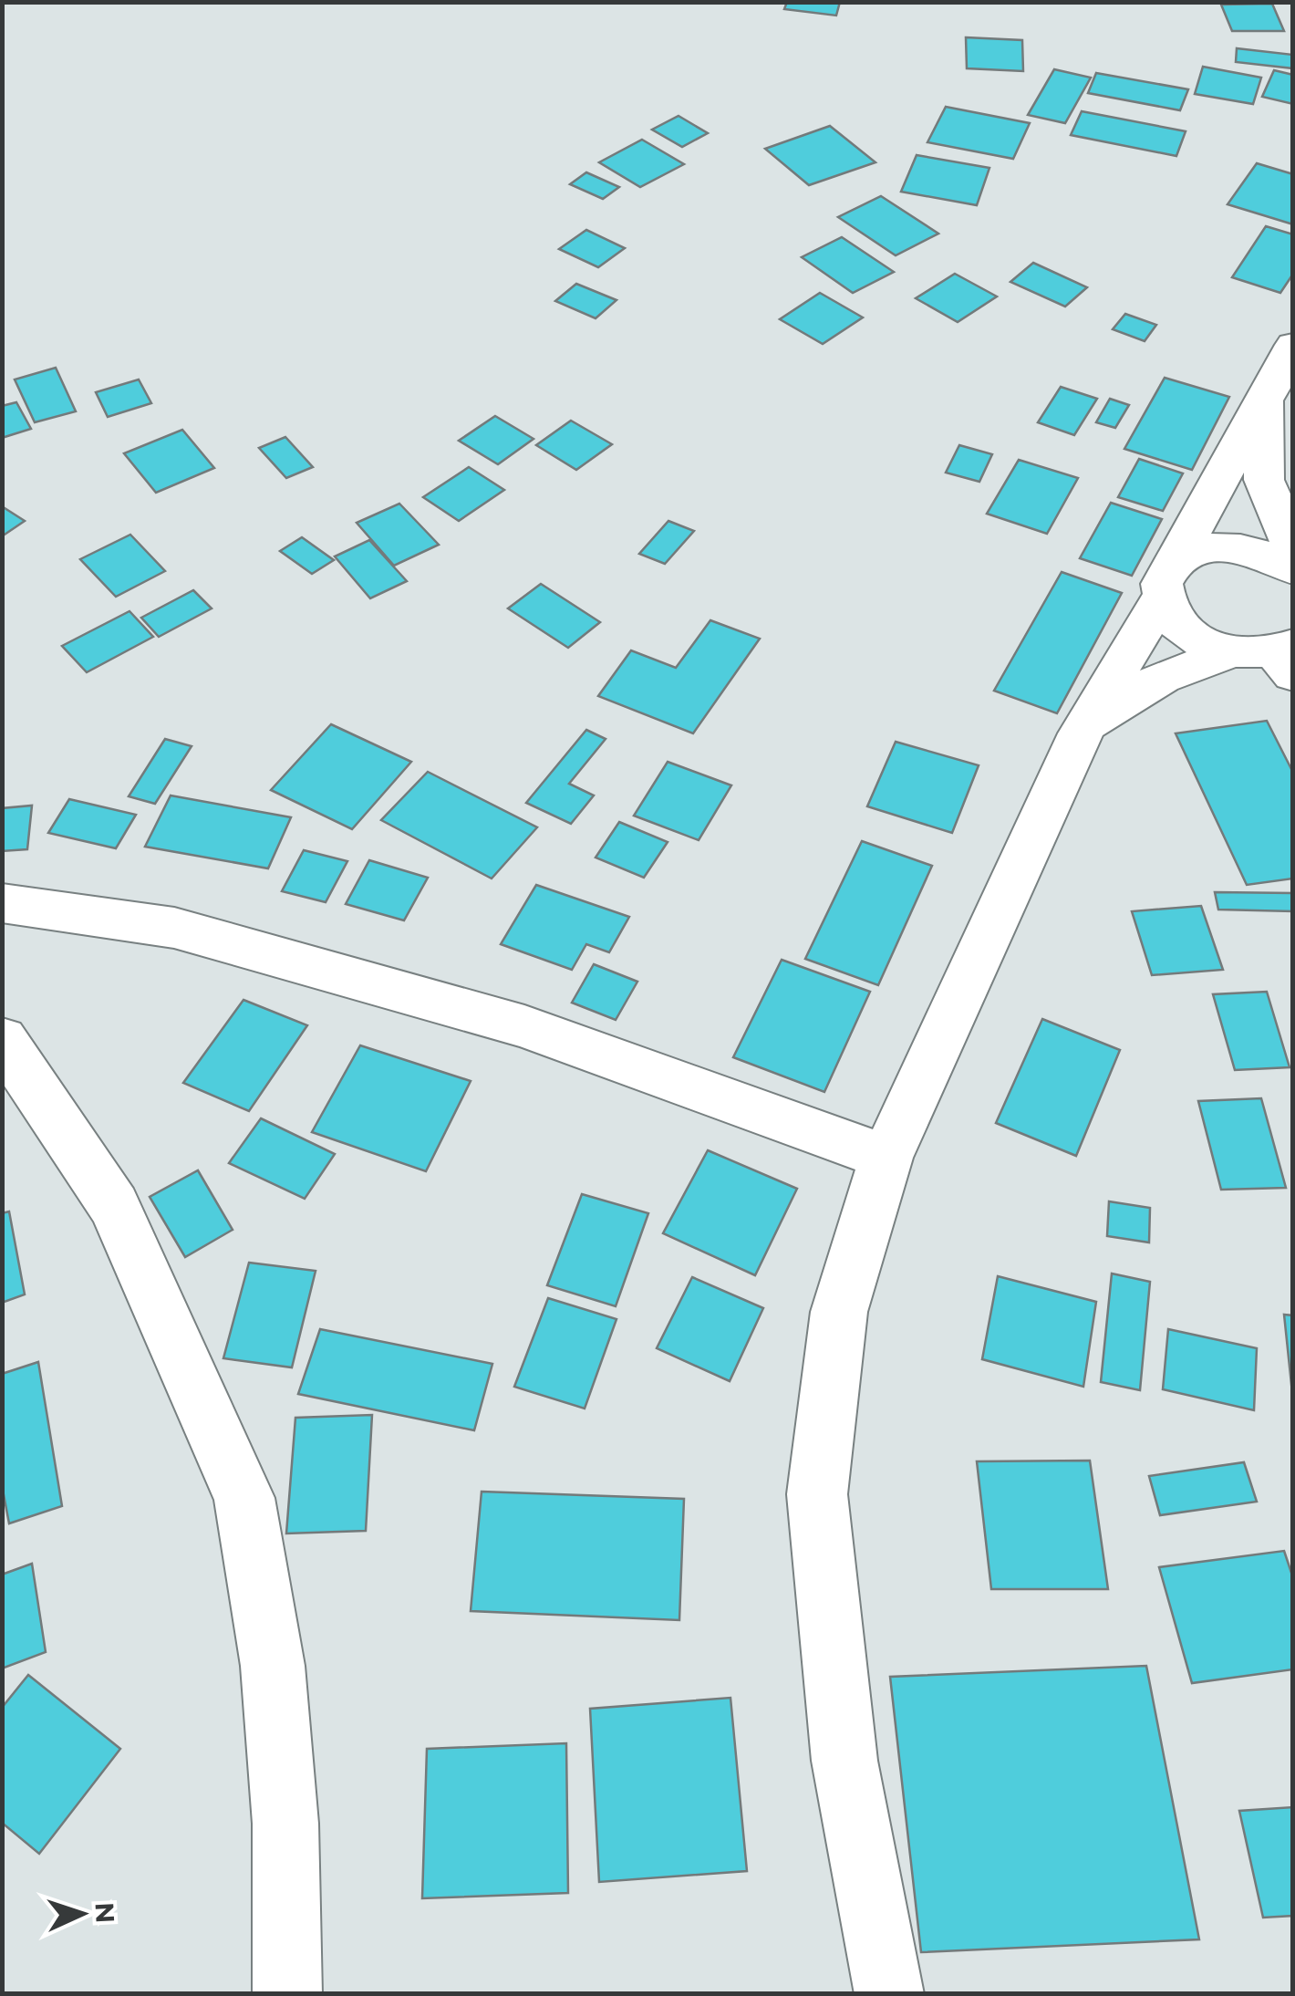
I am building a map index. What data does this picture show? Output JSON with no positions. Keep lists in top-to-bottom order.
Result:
{
  "north": "right"
}
